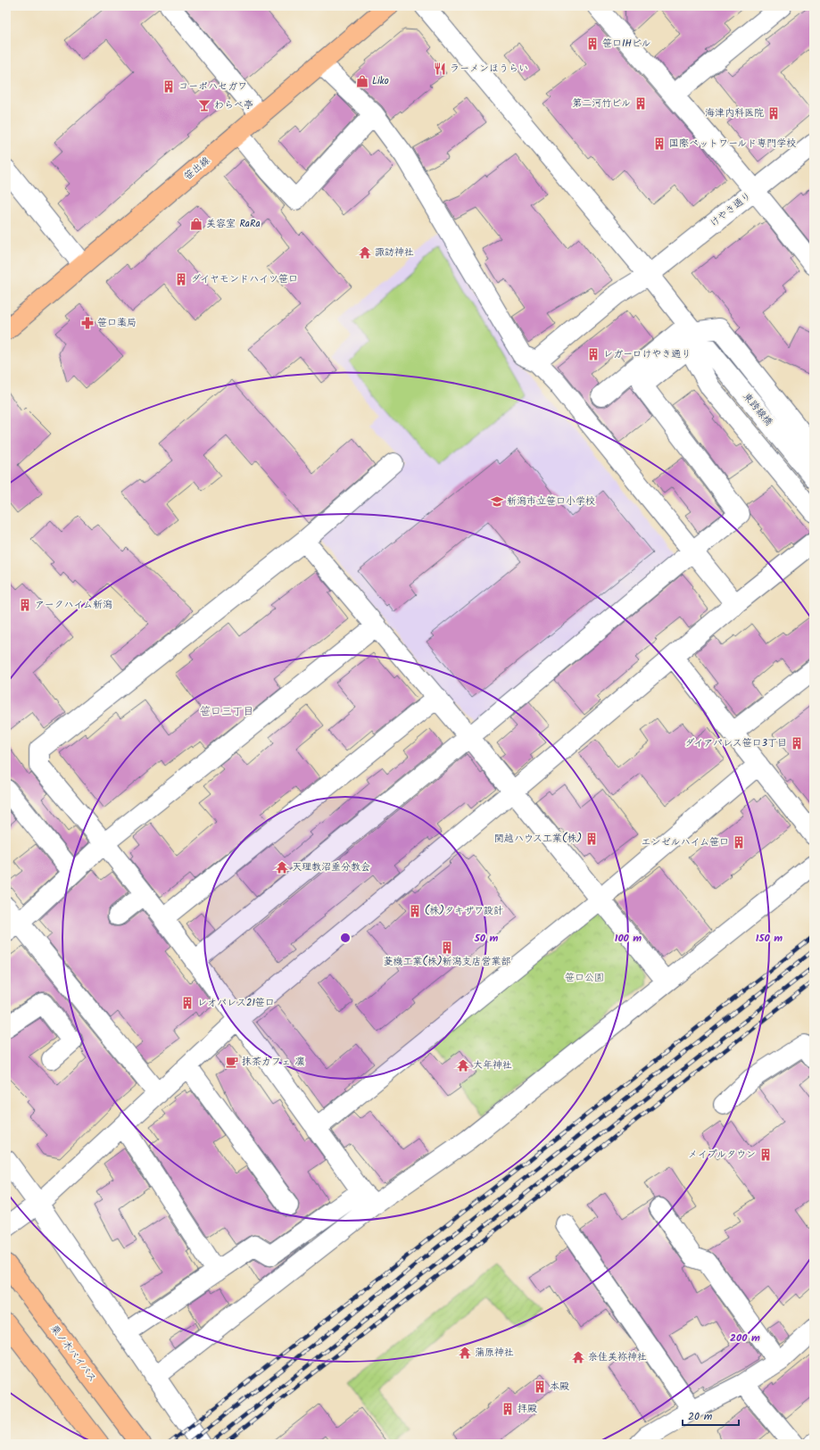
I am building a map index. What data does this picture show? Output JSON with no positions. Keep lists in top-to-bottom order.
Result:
{
  "streets": {
    "main road": ["笹出線", "栗ノ木バイパス"],
    "street": ["けやき通り", "東跨線橋"]
  },
  "crossings": [
    ["けやき通り", "東跨線橋"]
  ],
  "districts": ["笹口三丁目"],
  "parks": ["笹口公園"],
  "places": {
    "building": [
      "笹口IHビル",
      "コーポハセガワ",
      "第二河竹ビル",
      "海津内科医院",
      "国際ペットワールド専門学校",
      "ダイヤモンドハイツ笹口",
      "レガーロけやき通り",
      "アークハイム新潟",
      "ダイアパレス笹口3丁目",
      "関越ハウス工業(株)",
      "エンゼルハイム笹口",
      "(株)タキザワ設計",
      "菱機工業(株)新潟支店営業部",
      "レオパレス21笹口",
      "メイプルタウン",
      "本殿",
      "拝殿"
    ],
    "restaurant": ["ラーメンほうらい"],
    "shop": ["Liko", "美容室 RaRa"],
    "bar": ["わらべ亭"],
    "temple": [
      "諏訪神社",
      "天理教沼垂分教会",
      "大年神社",
      "蒲原神社",
      "奈佳美祢神社"
    ],
    "pharmacy": ["笹口薬局"],
    "school or university": ["新潟市立笹口小学校"],
    "cafe": ["抹茶カフェ 凛"]
  },
  "scale_bar": "20 m",
  "rings": [
    "50 m",
    "100 m",
    "150 m",
    "200 m"
  ]
}
